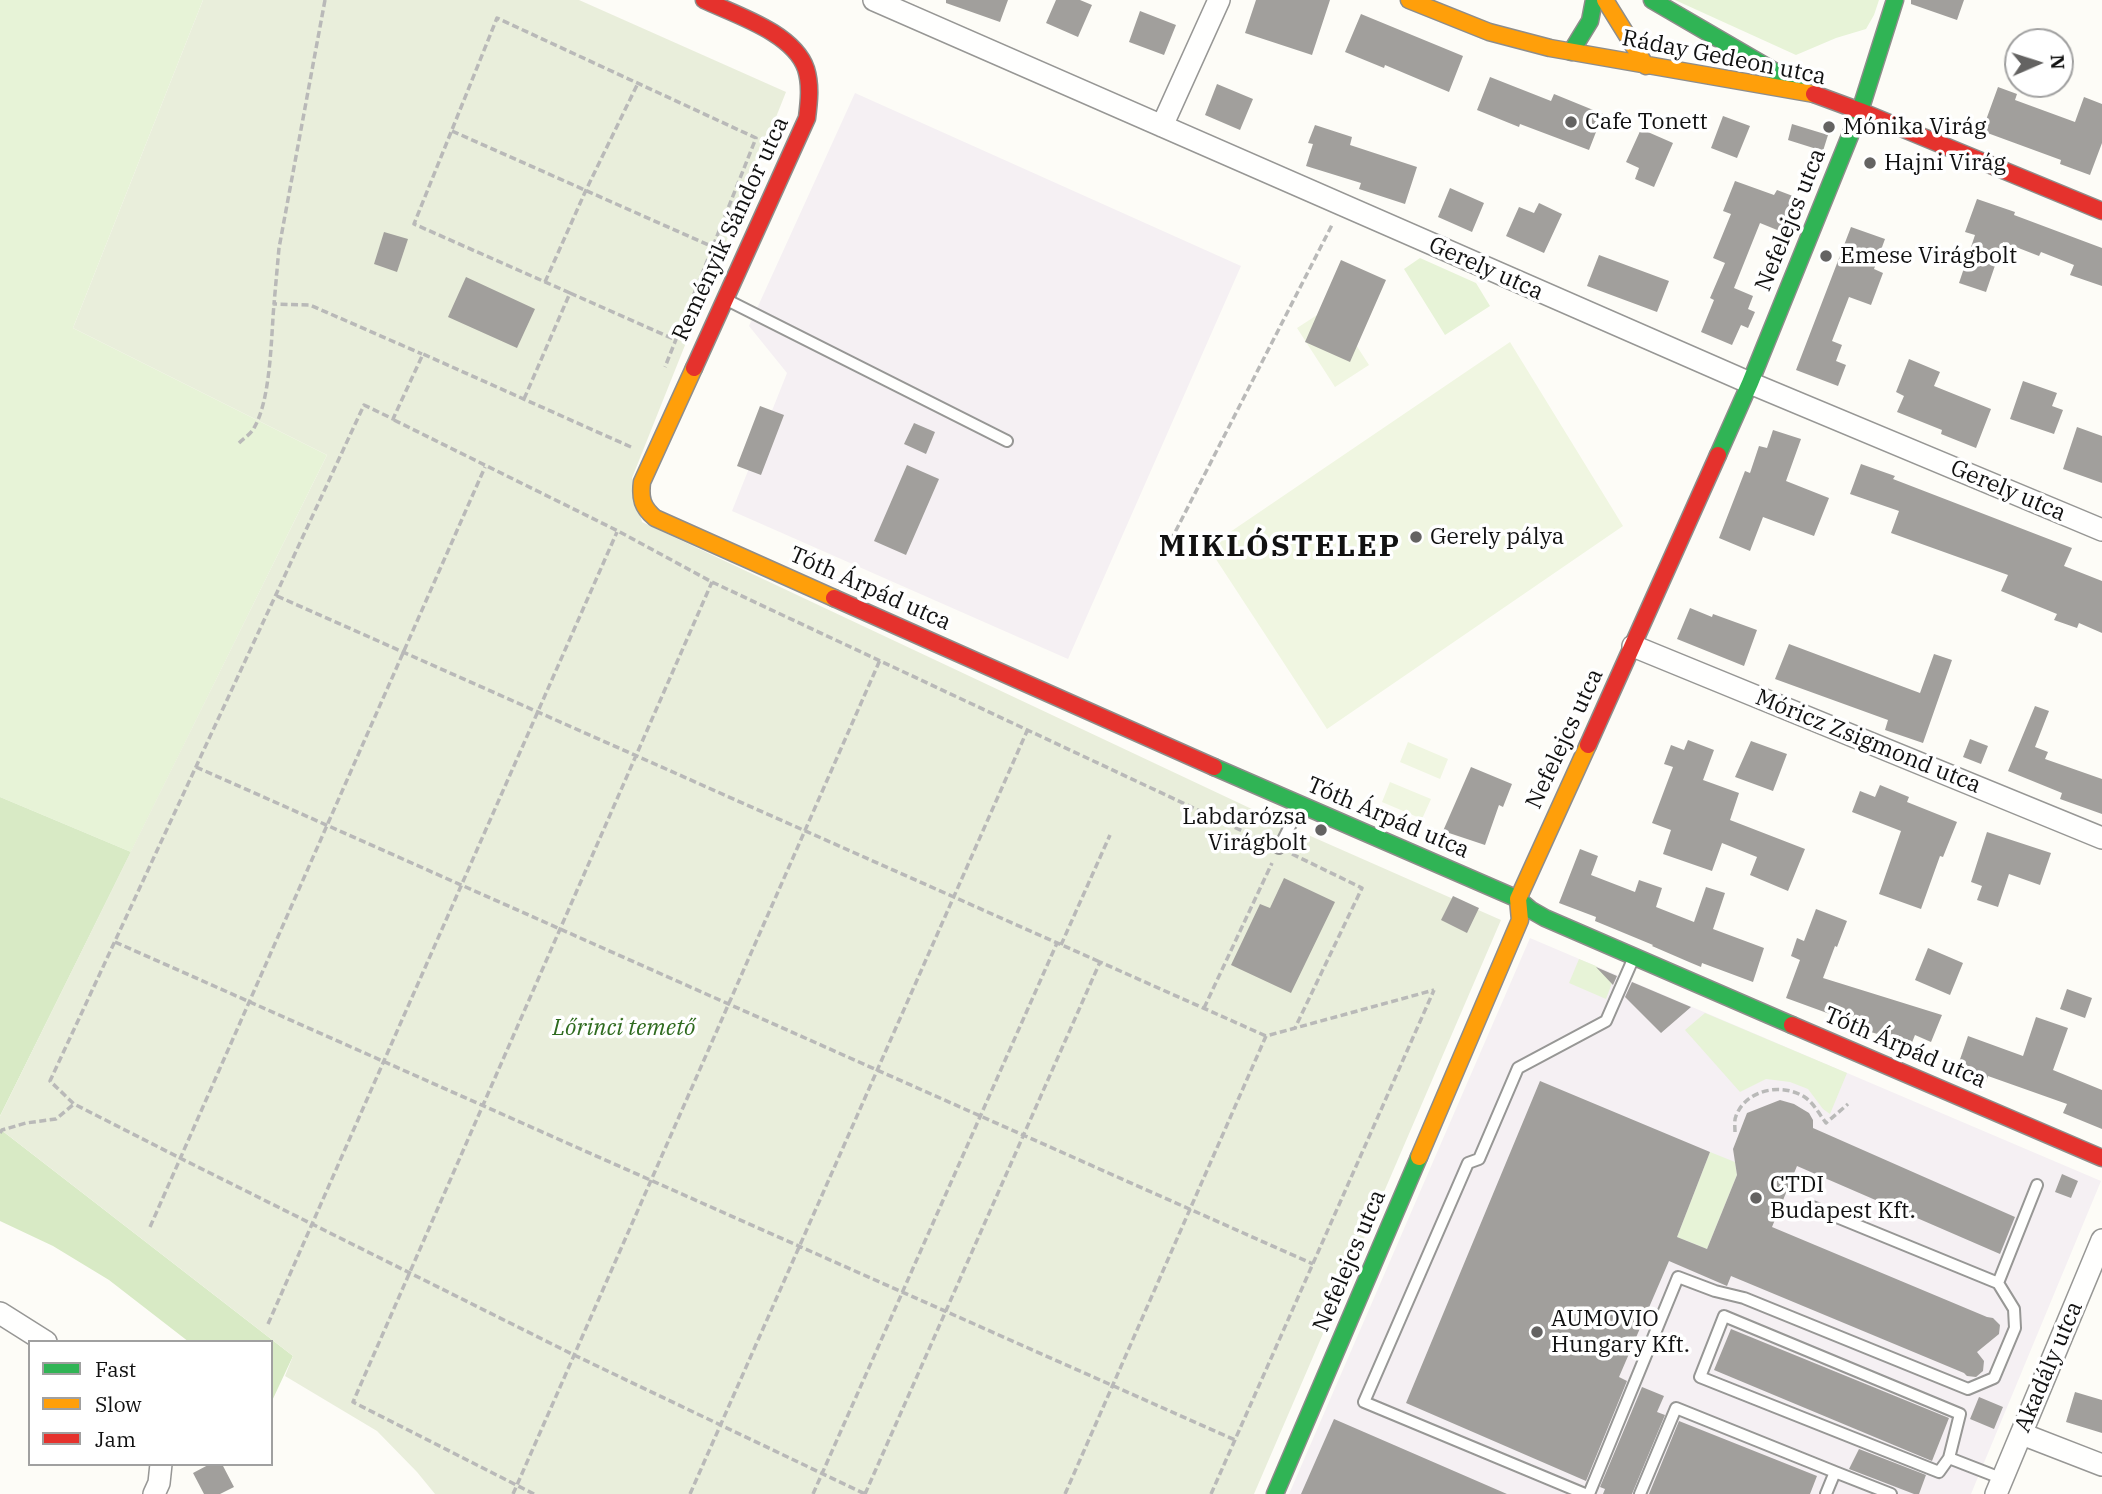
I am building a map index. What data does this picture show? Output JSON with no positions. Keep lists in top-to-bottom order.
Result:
{
  "streets": {
    "street": [
      "Ráday Gedeon utca",
      "Nefelejcs utca",
      "Reményik Sándor utca",
      "Gerely utca",
      "Tóth Árpád utca",
      "Móricz Zsigmond utca",
      "Akadály utca"
    ]
  },
  "crossings": [
    ["Ráday Gedeon utca", "Nefelejcs utca"],
    ["Nefelejcs utca", "Gerely utca"],
    ["Nefelejcs utca", "Tóth Árpád utca"],
    ["Nefelejcs utca", "Móricz Zsigmond utca"],
    ["Reményik Sándor utca", "Tóth Árpád utca"]
  ],
  "districts": ["MIKLÓSTELEP"],
  "parks": ["Lőrinci temető"],
  "places": [
    "Cafe Tonett",
    "Mónika Virág",
    "Hajni Virág",
    "Emese Virágbolt",
    "Gerely pálya",
    "Labdarózsa Virágbolt",
    "CTDI Budapest Kft.",
    "AUMOVIO Hungary Kft."
  ],
  "legend": ["Fast", "Slow", "Jam"],
  "north": "right"
}
